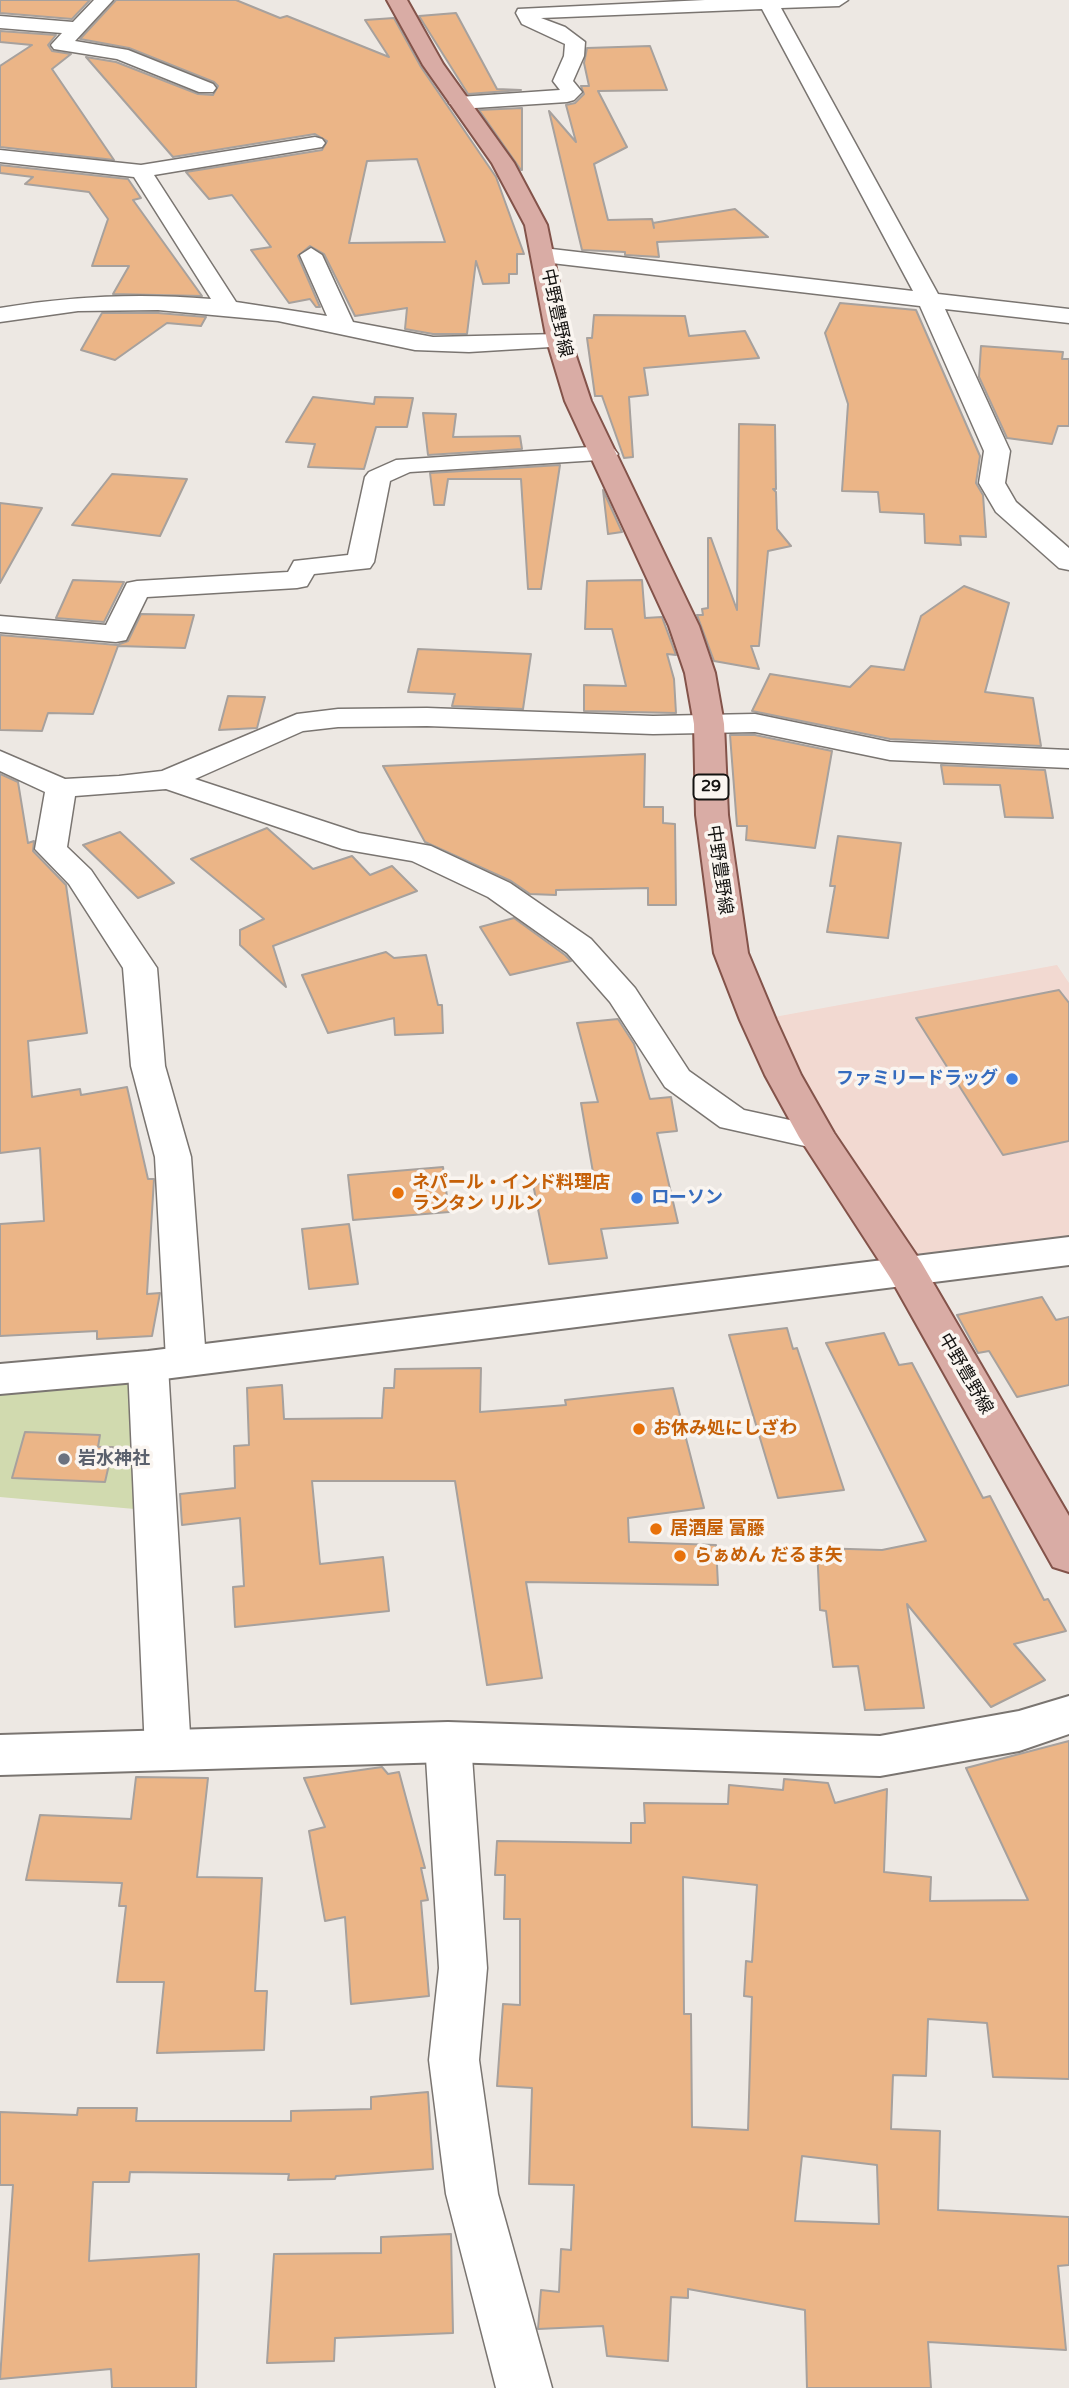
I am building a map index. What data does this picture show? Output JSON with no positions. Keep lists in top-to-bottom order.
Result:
{
  "streets": {
    "main road": ["中野豊野線", "29"]
  },
  "places": [
    "ファミリードラッグ",
    "ネパール・インド料理店 ランタン リルン",
    "ローソン",
    "お休み処にしざわ",
    "岩水神社",
    "居酒屋 富藤",
    "らぁめん だるま矢"
  ]
}
